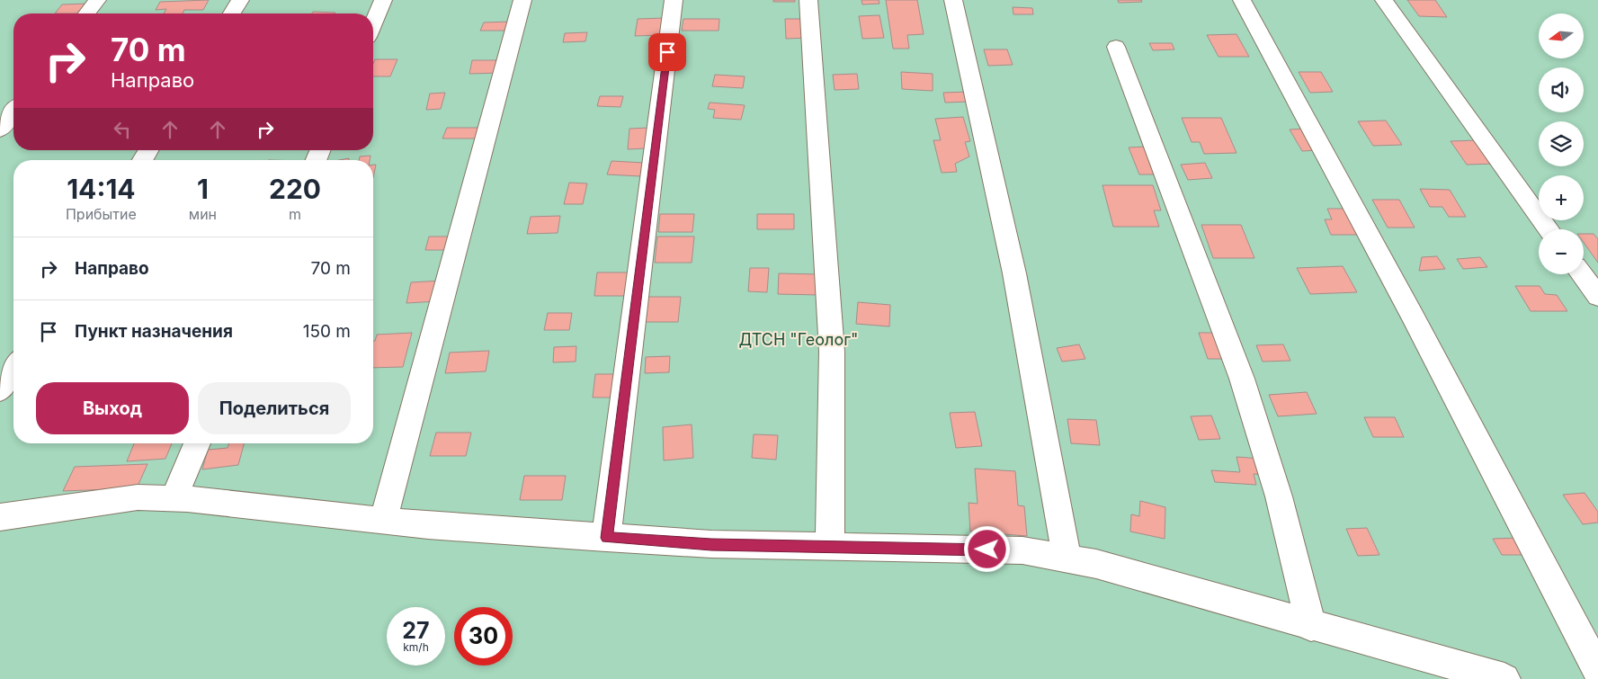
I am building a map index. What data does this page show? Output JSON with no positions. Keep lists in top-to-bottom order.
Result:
{
  "parks": ["ДТСН \"Геолог\""],
  "north": "left",
  "page": {
    "map_buttons": ["+", "−"],
    "turn": ["70 m", "Направо"],
    "eta": [
      "14:14",
      "Прибытие",
      "1",
      "мин",
      "220",
      "m"
    ],
    "list": [
      {
        "name": "Направо",
        "value": "70 m"
      },
      {
        "name": "Пункт назначения",
        "value": "150 m"
      }
    ],
    "buttons": ["Выход", "Поделиться"],
    "speed": "27 km/h",
    "limit": "30"
  }
}
